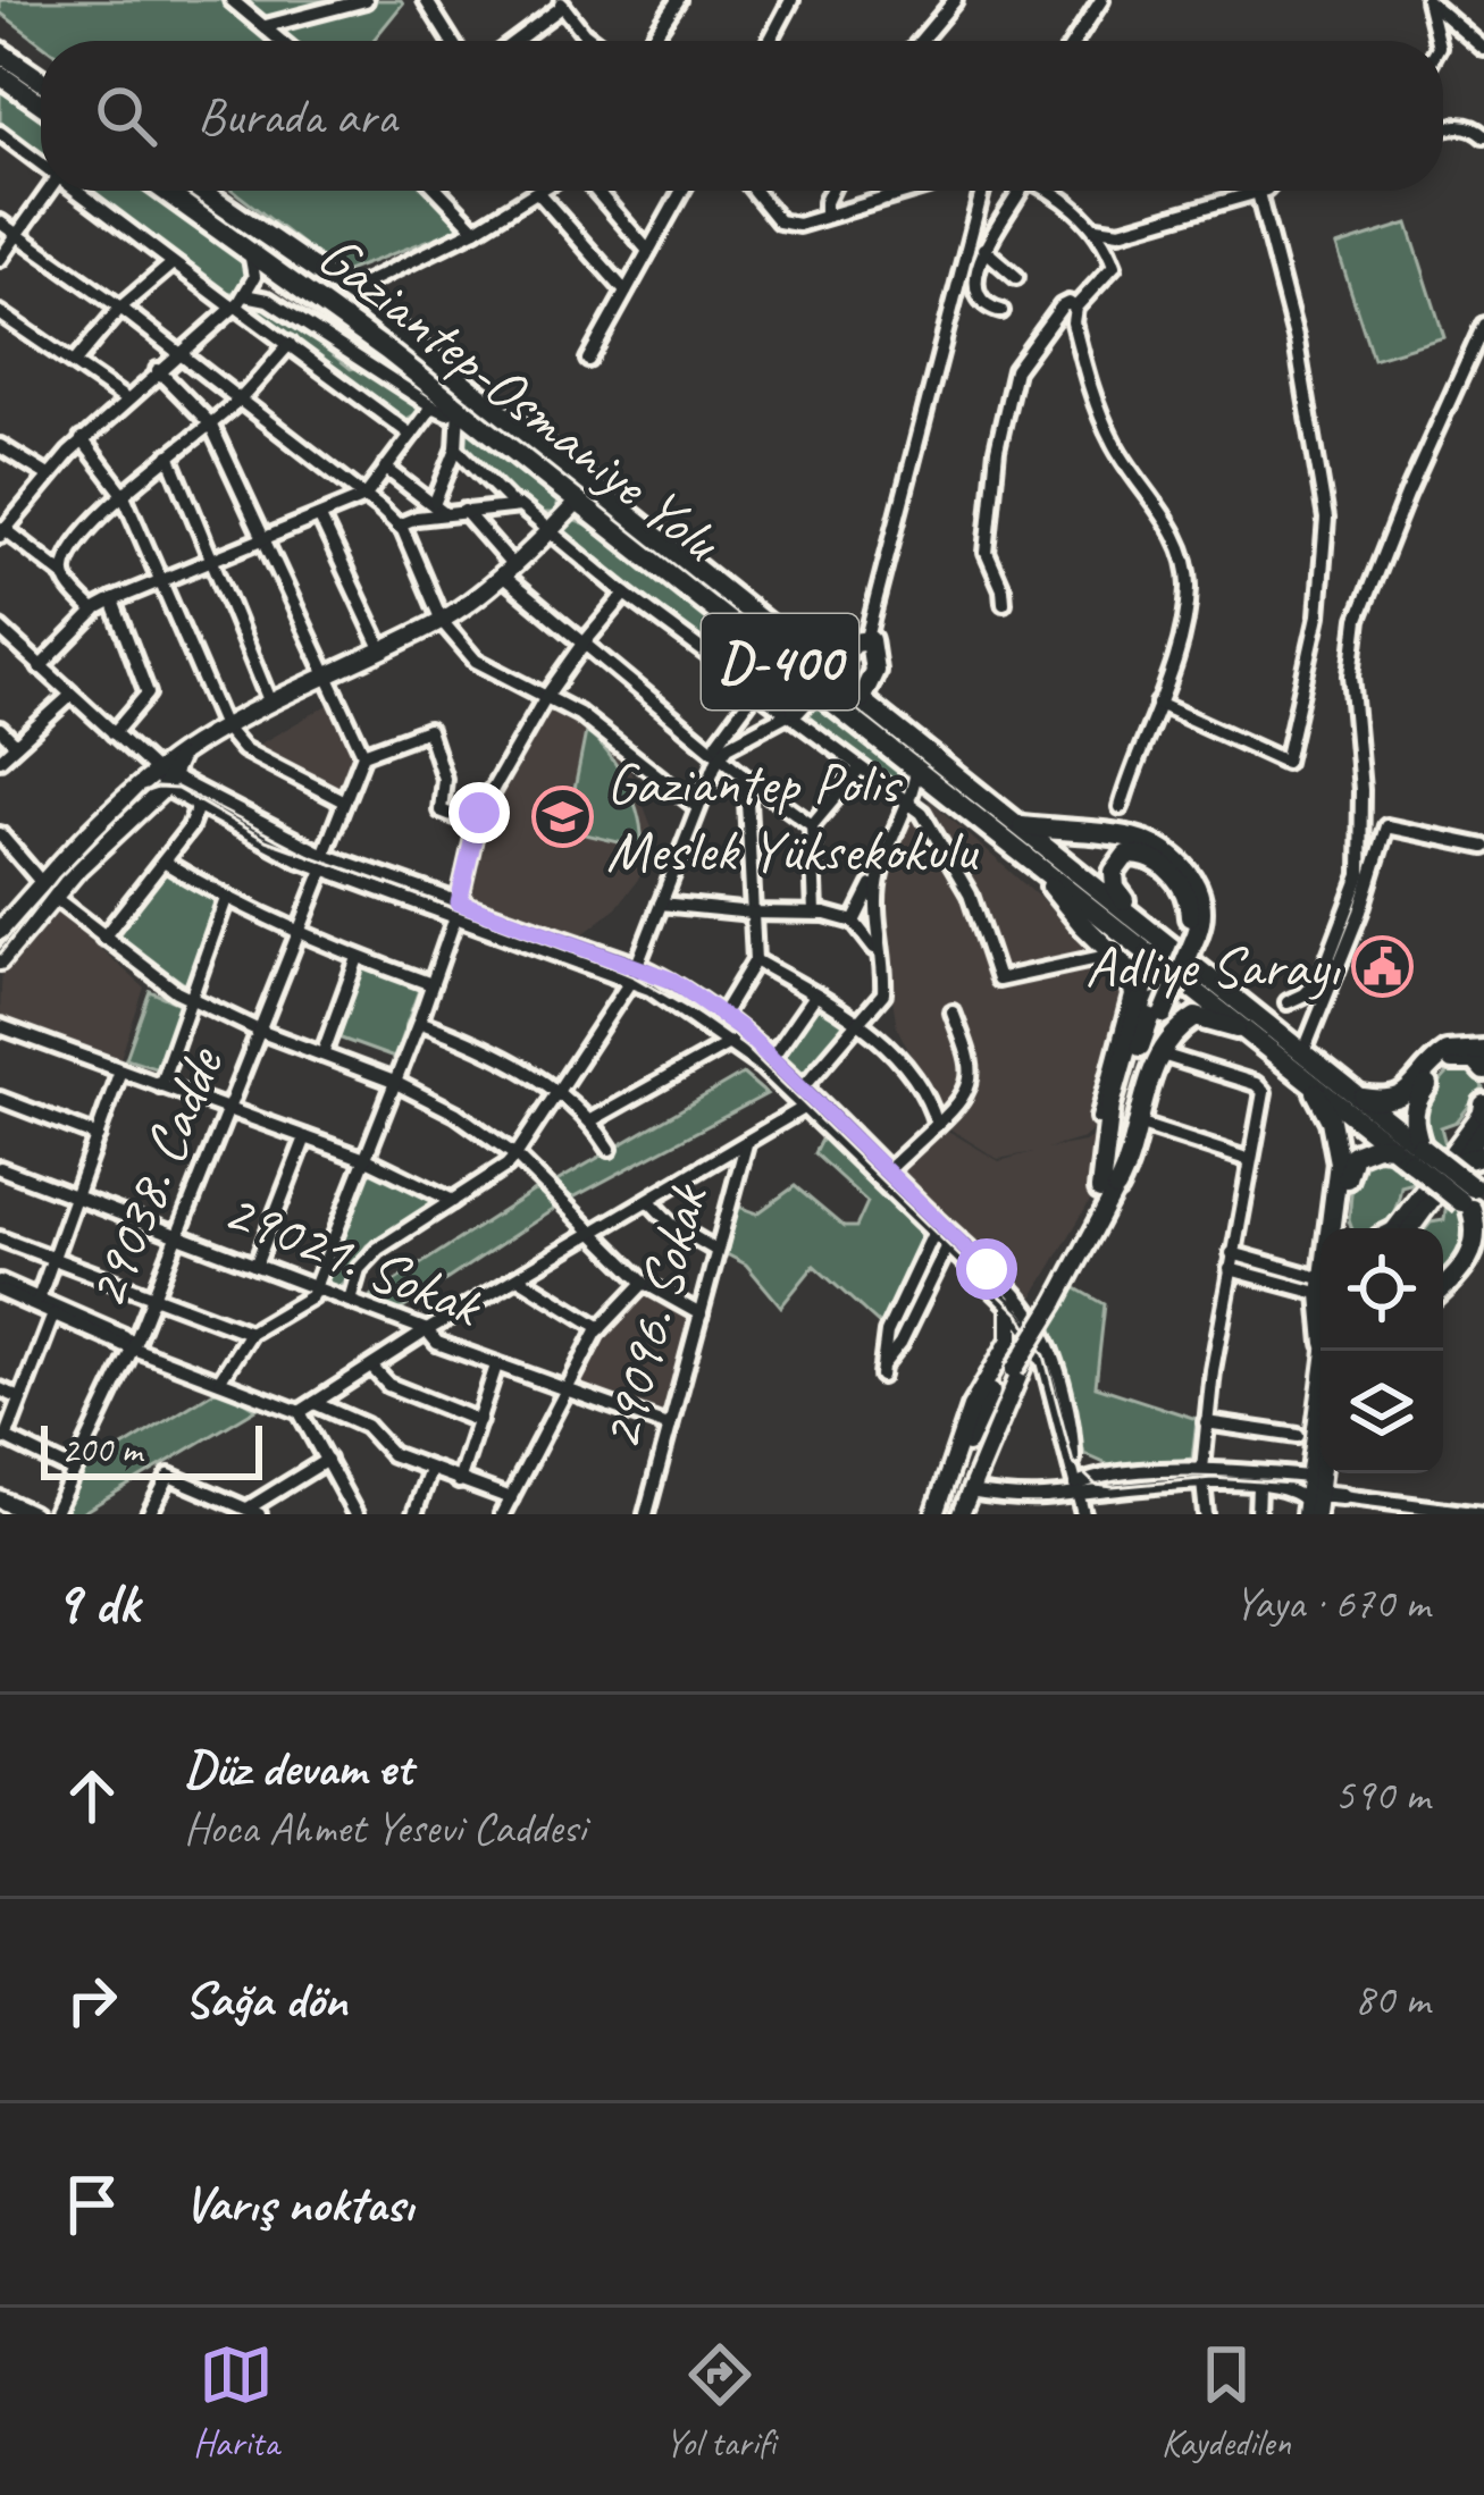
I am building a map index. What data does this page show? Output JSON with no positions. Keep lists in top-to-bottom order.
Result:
{
  "streets": {
    "highway": ["Gaziantep-Osmaniye Yolu", "D-400"],
    "street": ["29038. Cadde", "29021. Sokak", "29096. Sokak"]
  },
  "crossings": [
    ["29038. Cadde", "29021. Sokak"],
    ["29021. Sokak", "29096. Sokak"]
  ],
  "places": {
    "school or university": ["Gaziantep Polis Meslek Yüksekokulu"],
    "public building": ["Adliye Sarayı"]
  },
  "scale_bar": "200 m",
  "page": {
    "search": "Burada ara",
    "scale": "200 m",
    "heading": ["9 dk", "Yaya · 670 m"],
    "list": [
      ["Düz devam et", "Hoca Ahmet Yesevi Caddesi", "590 m"],
      ["Sağa dön", "80 m"],
      "Varış noktası"
    ],
    "nav": ["Harita", "Yol tarifi", "Kaydedilen"]
  }
}
